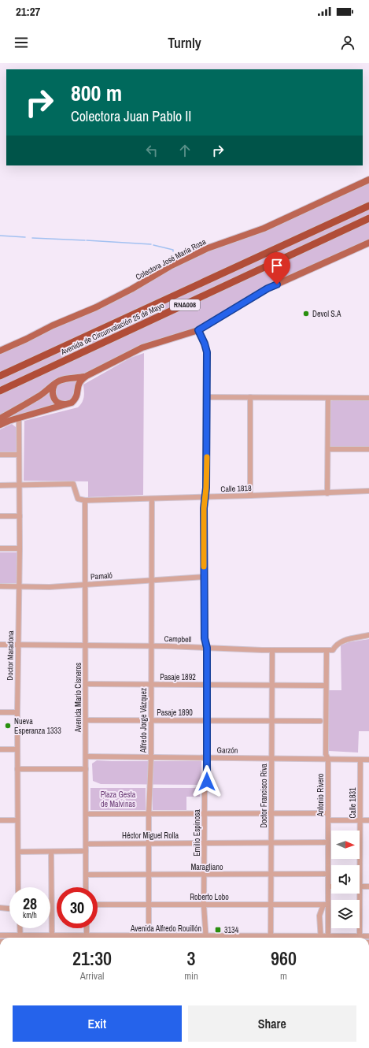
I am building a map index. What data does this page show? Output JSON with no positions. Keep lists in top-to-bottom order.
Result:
{
  "streets": {
    "highway": ["RNA008", "Avenida de Circunvalación 25 de Mayo"],
    "main road": ["Colectora José María Rosa"],
    "street": [
      "Calle 1818",
      "Pamaló",
      "Campbell",
      "Doctor Maradona",
      "Pasaje 1892",
      "Avenida Mario Cisneros",
      "Pasaje 1890",
      "Alfredo Jorge Vázquez",
      "Garzón",
      "Antonio Rivero",
      "Doctor Francisco Riva",
      "Calle 1831",
      "Emilio Espinosa",
      "Héctor Miguel Rolla",
      "Maragliano",
      "Roberto Lobo",
      "Avenida Alfredo Rouillón"
    ]
  },
  "crossings": [
    ["Calle 1818", "Avenida Mario Cisneros"],
    ["Calle 1818", "Alfredo Jorge Vázquez"],
    ["Calle 1818", "Emilio Espinosa"],
    ["Pamaló", "Doctor Maradona"],
    ["Pamaló", "Avenida Mario Cisneros"],
    ["Pamaló", "Alfredo Jorge Vázquez"],
    ["Pamaló", "Emilio Espinosa"],
    ["Campbell", "Doctor Maradona"],
    ["Campbell", "Avenida Mario Cisneros"],
    ["Campbell", "Alfredo Jorge Vázquez"],
    ["Campbell", "Antonio Rivero"],
    ["Campbell", "Doctor Francisco Riva"],
    ["Campbell", "Emilio Espinosa"],
    ["Pasaje 1892", "Avenida Mario Cisneros"],
    ["Pasaje 1892", "Alfredo Jorge Vázquez"],
    ["Pasaje 1892", "Antonio Rivero"],
    ["Pasaje 1892", "Doctor Francisco Riva"],
    ["Pasaje 1892", "Emilio Espinosa"],
    ["Avenida Mario Cisneros", "Pasaje 1890"],
    ["Avenida Mario Cisneros", "Garzón"],
    ["Avenida Mario Cisneros", "Héctor Miguel Rolla"],
    ["Avenida Mario Cisneros", "Maragliano"],
    ["Pasaje 1890", "Alfredo Jorge Vázquez"],
    ["Pasaje 1890", "Doctor Francisco Riva"],
    ["Pasaje 1890", "Emilio Espinosa"],
    ["Alfredo Jorge Vázquez", "Garzón"],
    ["Alfredo Jorge Vázquez", "Héctor Miguel Rolla"],
    ["Alfredo Jorge Vázquez", "Maragliano"],
    ["Alfredo Jorge Vázquez", "Roberto Lobo"],
    ["Garzón", "Antonio Rivero"],
    ["Garzón", "Doctor Francisco Riva"],
    ["Garzón", "Calle 1831"],
    ["Garzón", "Emilio Espinosa"],
    ["Antonio Rivero", "Héctor Miguel Rolla"],
    ["Antonio Rivero", "Maragliano"],
    ["Antonio Rivero", "Roberto Lobo"],
    ["Doctor Francisco Riva", "Héctor Miguel Rolla"],
    ["Doctor Francisco Riva", "Maragliano"],
    ["Doctor Francisco Riva", "Roberto Lobo"],
    ["Emilio Espinosa", "Héctor Miguel Rolla"],
    ["Emilio Espinosa", "Maragliano"],
    ["Emilio Espinosa", "Roberto Lobo"]
  ],
  "parks": ["Plaza Gesta de Malvinas"],
  "places": {
    "other": ["Devol S.A", "Nueva Esperanza 1333"],
    "transit": ["3134"]
  },
  "north": "right",
  "page": {
    "status": "21:27",
    "header": "Turnly",
    "turn": ["800 m", "Colectora Juan Pablo II"],
    "speed": "28 km/h",
    "limit": "30",
    "eta": [
      "21:30",
      "Arrival",
      "3",
      "min",
      "960",
      "m"
    ],
    "buttons": ["Exit", "Share"]
  }
}
